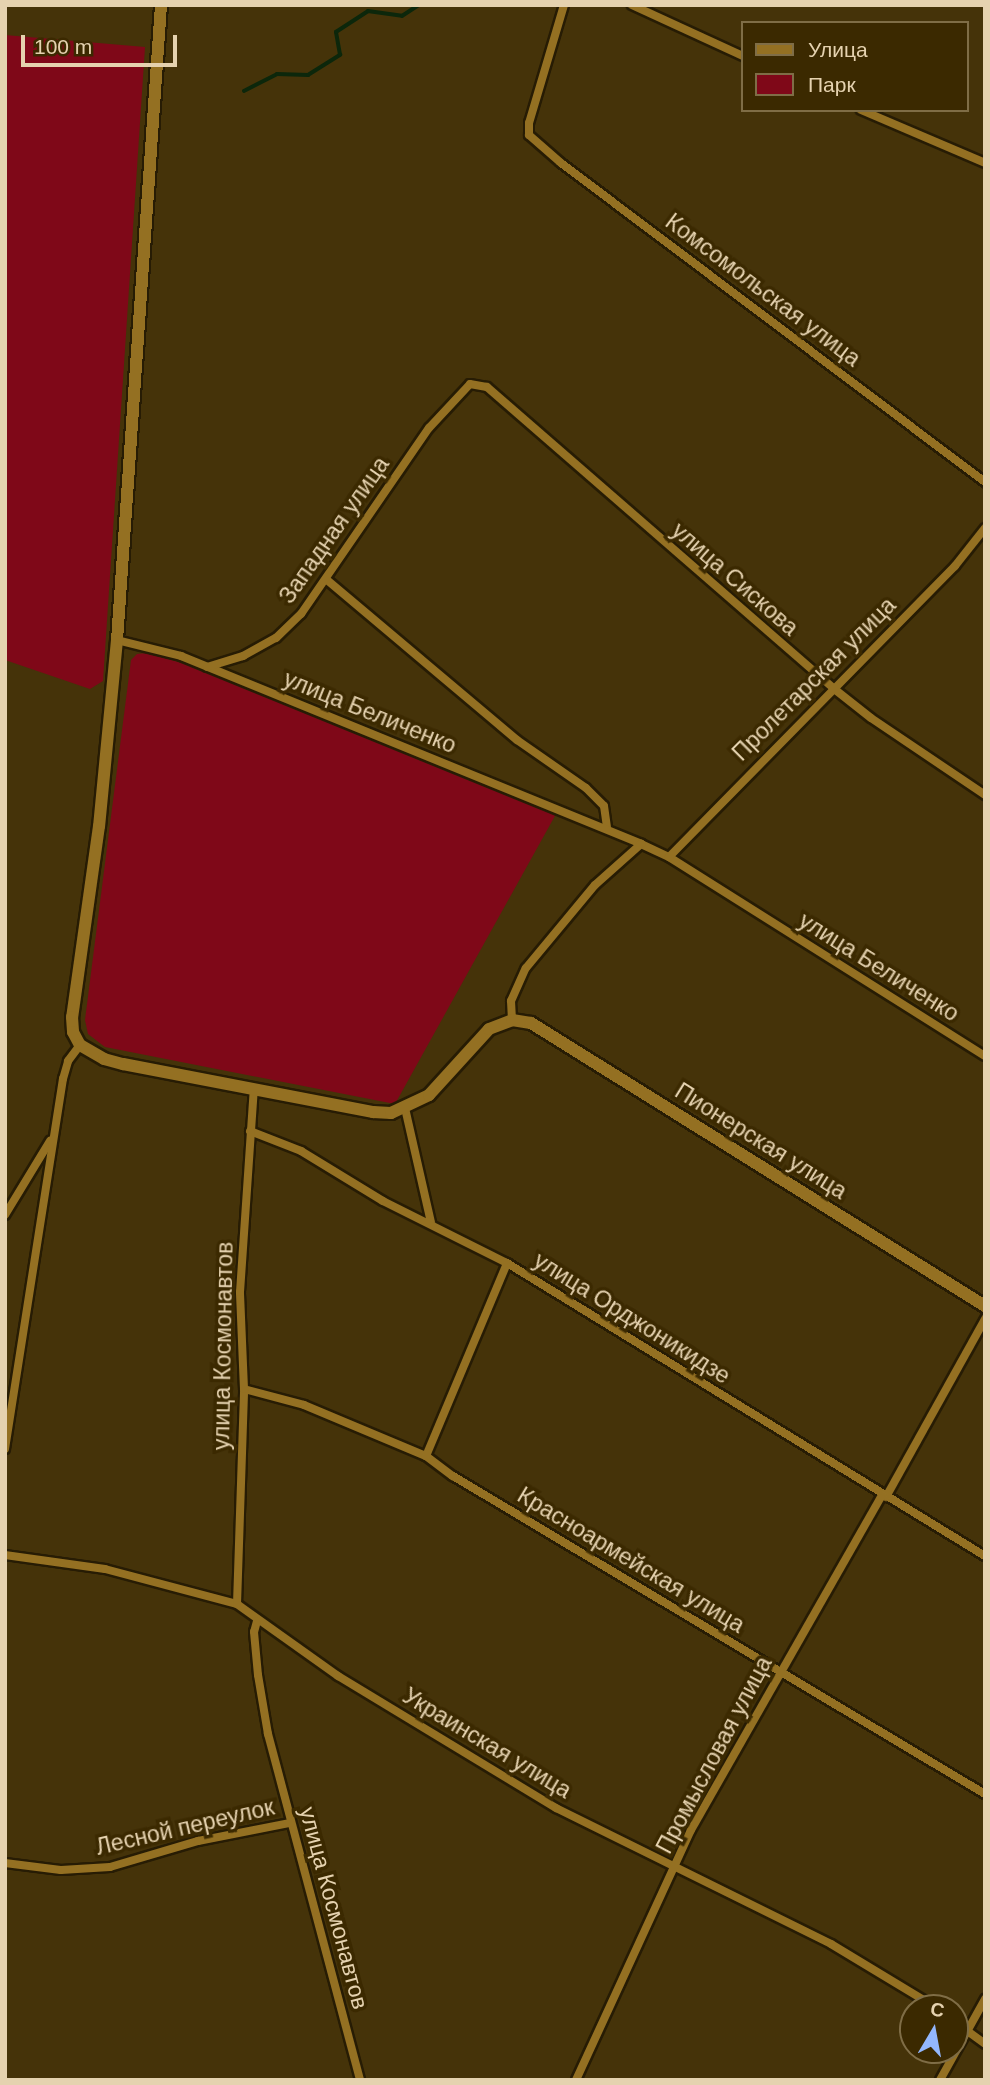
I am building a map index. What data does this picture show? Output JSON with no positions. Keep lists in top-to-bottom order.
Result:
{
  "streets": {
    "street": [
      "Комсомольская улица",
      "Западная улица",
      "улица Сискова",
      "Пролетарская улица",
      "улица Беличенко",
      "Пионерская улица",
      "улица Орджоникидзе",
      "улица Космонавтов",
      "Красноармейская улица",
      "Украинская улица",
      "Промысловая улица",
      "Лесной переулок"
    ]
  },
  "crossings": [
    ["Западная улица", "улица Сискова"],
    ["Западная улица", "улица Беличенко"],
    ["улица Сискова", "Пролетарская улица"],
    ["Пролетарская улица", "улица Беличенко"],
    ["улица Орджоникидзе", "улица Космонавтов"],
    ["улица Орджоникидзе", "Промысловая улица"],
    ["улица Космонавтов", "Красноармейская улица"],
    ["улица Космонавтов", "Украинская улица"],
    ["улица Космонавтов", "Лесной переулок"],
    ["Красноармейская улица", "Промысловая улица"],
    ["Украинская улица", "Промысловая улица"]
  ],
  "legend": ["Улица", "Парк"],
  "scale_bar": "100 m",
  "north": "top"
}
